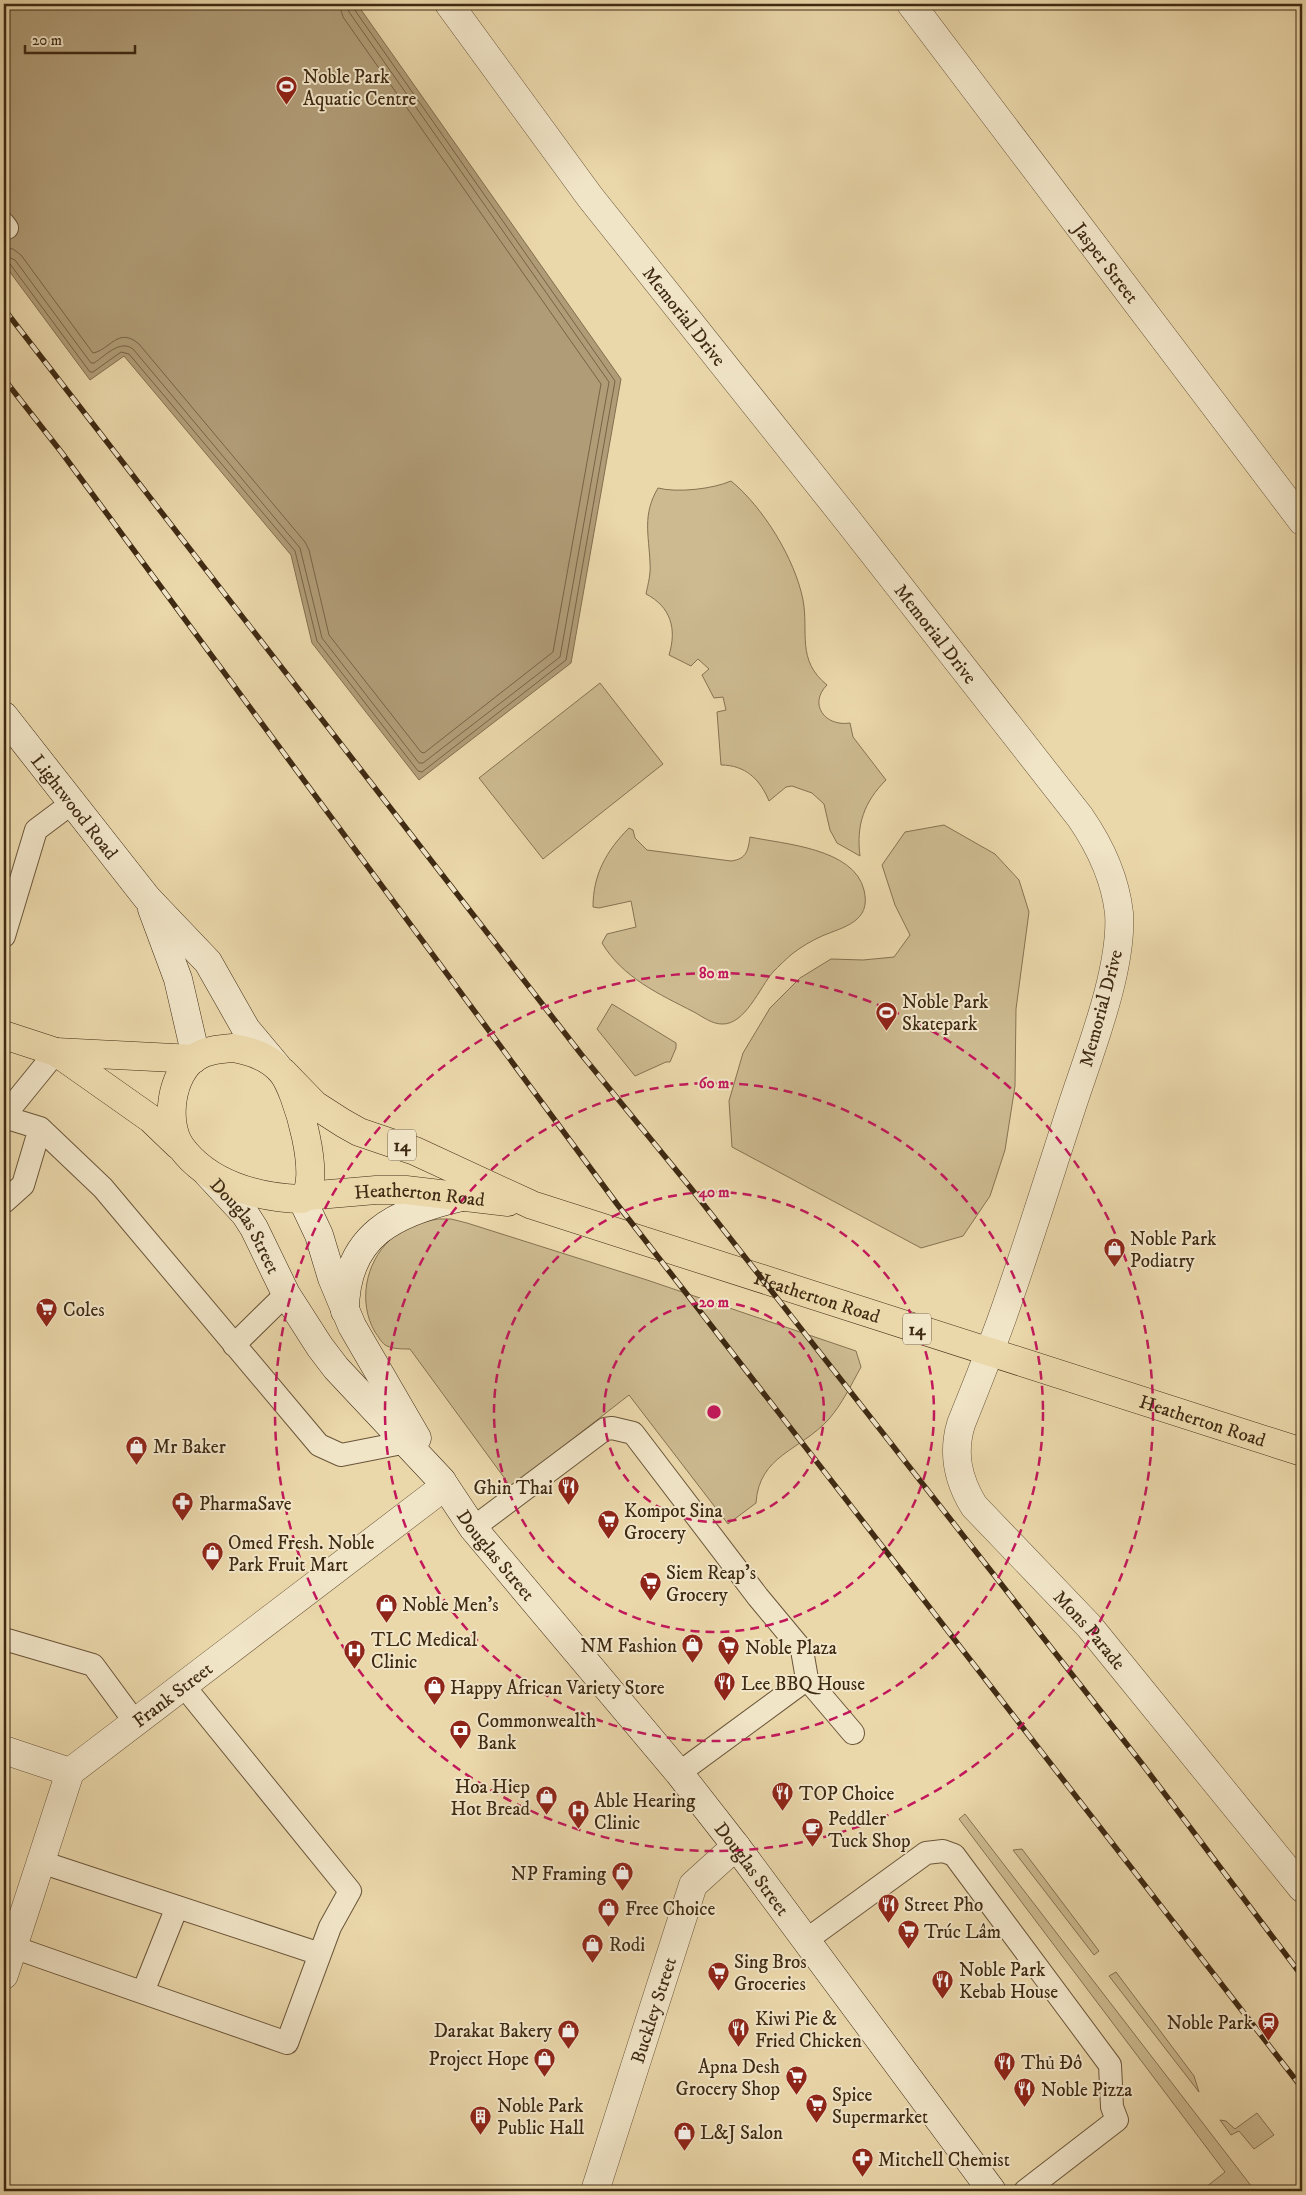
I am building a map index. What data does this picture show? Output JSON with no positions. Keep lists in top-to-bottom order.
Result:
{
  "streets": {
    "main road": ["14", "Heatherton Road"],
    "street": [
      "Jasper Street",
      "Memorial Drive",
      "Lightwood Road",
      "Douglas Street",
      "Mons Parade",
      "Frank Street",
      "Buckley Street"
    ]
  },
  "crossings": [
    ["Memorial Drive", "Heatherton Road"],
    ["Memorial Drive", "Mons Parade"],
    ["Lightwood Road", "14"],
    ["Lightwood Road", "Heatherton Road"],
    ["Lightwood Road", "Douglas Street"],
    ["14", "Heatherton Road"],
    ["14", "Douglas Street"],
    ["Heatherton Road", "Douglas Street"],
    ["Heatherton Road", "Mons Parade"],
    ["Douglas Street", "Frank Street"],
    ["Douglas Street", "Buckley Street"]
  ],
  "places": {
    "sports": ["Noble Park Aquatic Centre", "Noble Park Skatepark"],
    "shop": [
      "Noble Park Podiatry",
      "Mr Baker",
      "Omed Fresh. Noble Park Fruit Mart",
      "Noble Men's",
      "NM Fashion",
      "Happy African Variety Store",
      "Hoa Hiep Hot Bread",
      "NP Framing",
      "Free Choice",
      "Rodi",
      "Darakat Bakery",
      "Project Hope",
      "L&J Salon"
    ],
    "supermarket": [
      "Coles",
      "Kompot Sina Grocery",
      "Siem Reap's Grocery",
      "Noble Plaza",
      "Trúc Lâm",
      "Sing Bros Groceries",
      "Apna Desh Grocery Shop",
      "Spice Supermarket"
    ],
    "restaurant": [
      "Ghin Thai",
      "Lee BBQ House",
      "TOP Choice",
      "Street Pho",
      "Noble Park Kebab House",
      "Kiwi Pie & Fried Chicken",
      "Thủ Đô",
      "Noble Pizza"
    ],
    "pharmacy": ["PharmaSave", "Mitchell Chemist"],
    "hospital": ["TLC Medical Clinic", "Able Hearing Clinic"],
    "bank": ["Commonwealth Bank"],
    "cafe": ["Peddler Tuck Shop"],
    "station": ["Noble Park"],
    "building": ["Noble Park Public Hall"]
  },
  "scale_bar": "20 m",
  "rings": [
    "80 m",
    "60 m",
    "40 m",
    "20 m"
  ]
}
